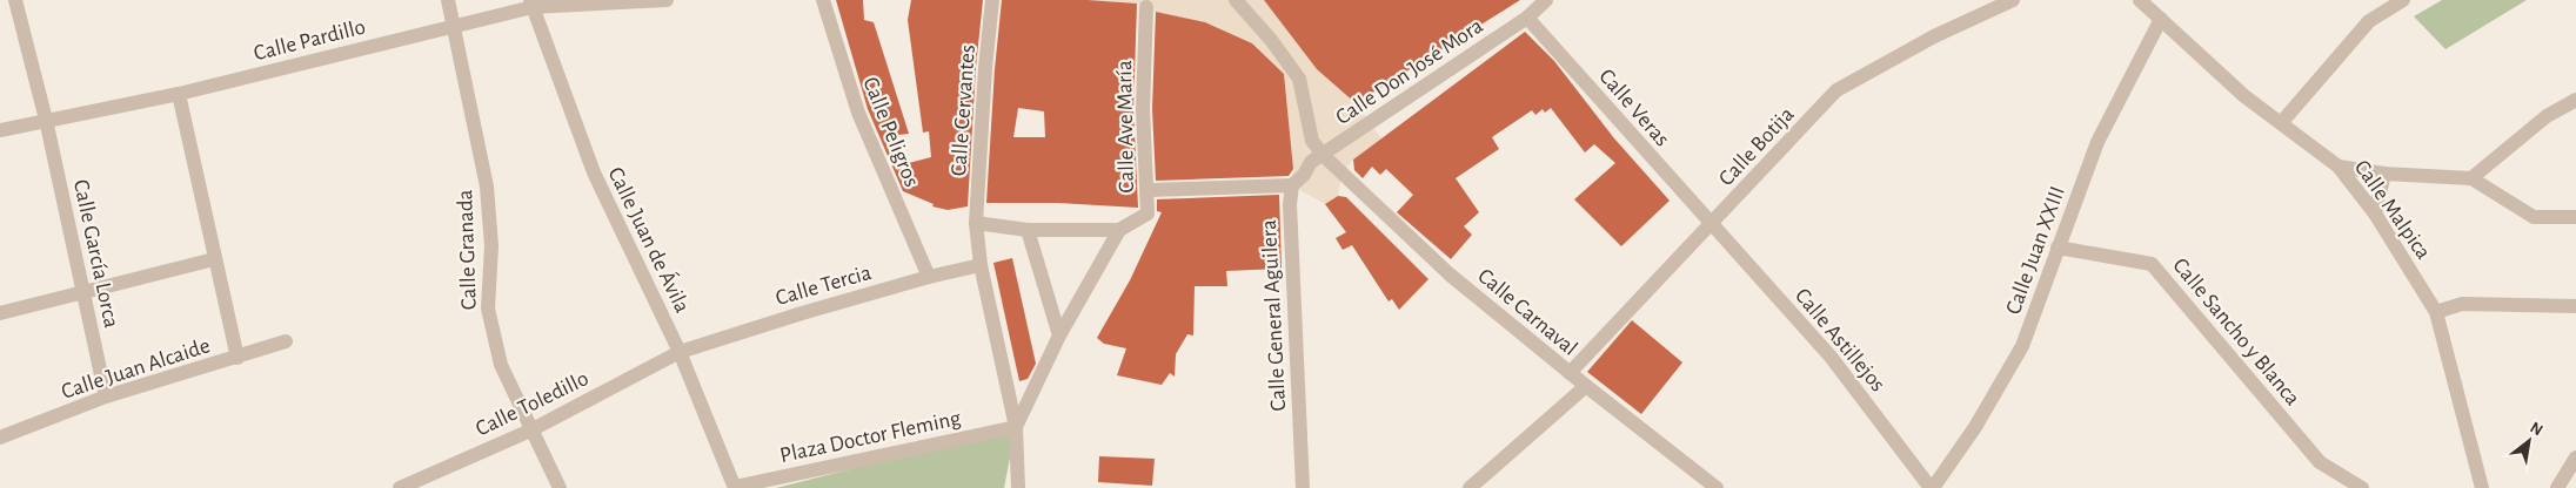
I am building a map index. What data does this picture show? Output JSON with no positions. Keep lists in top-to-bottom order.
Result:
{
  "streets": {
    "street": [
      "Calle Pardillo",
      "Calle Don José Mora",
      "Calle Veras",
      "Calle Cervantes",
      "Calle Ave María",
      "Calle Peligros",
      "Calle Botija",
      "Calle Malpica",
      "Calle Juan de Ávila",
      "Calle Granada",
      "Calle Juan XXIII",
      "Calle García Lorca",
      "Calle Tercia",
      "Calle Carnaval",
      "Calle General Aguilera",
      "Calle Sancho y Blanca",
      "Calle Astillejos",
      "Calle Juan Alcaide",
      "Calle Toledillo",
      "Plaza Doctor Fleming"
    ]
  },
  "crossings": [
    ["Calle Pardillo", "Calle Juan de Ávila"],
    ["Calle Pardillo", "Calle Granada"],
    ["Calle Pardillo", "Calle García Lorca"],
    ["Calle Don José Mora", "Calle Veras"],
    ["Calle Don José Mora", "Calle Carnaval"],
    ["Calle Veras", "Calle Botija"],
    ["Calle Veras", "Calle Astillejos"],
    ["Calle Cervantes", "Calle Tercia"],
    ["Calle Cervantes", "Plaza Doctor Fleming"],
    ["Calle Peligros", "Calle Tercia"],
    ["Calle Botija", "Calle Carnaval"],
    ["Calle Botija", "Calle Astillejos"],
    ["Calle Malpica", "Calle Juan XXIII"],
    ["Calle Juan de Ávila", "Calle Tercia"],
    ["Calle Juan de Ávila", "Calle Toledillo"],
    ["Calle Juan de Ávila", "Plaza Doctor Fleming"],
    ["Calle Granada", "Calle Toledillo"],
    ["Calle Juan XXIII", "Calle Sancho y Blanca"],
    ["Calle Juan XXIII", "Calle Astillejos"],
    ["Calle García Lorca", "Calle Juan Alcaide"],
    ["Calle Tercia", "Calle Toledillo"]
  ],
  "north": "top right"
}
